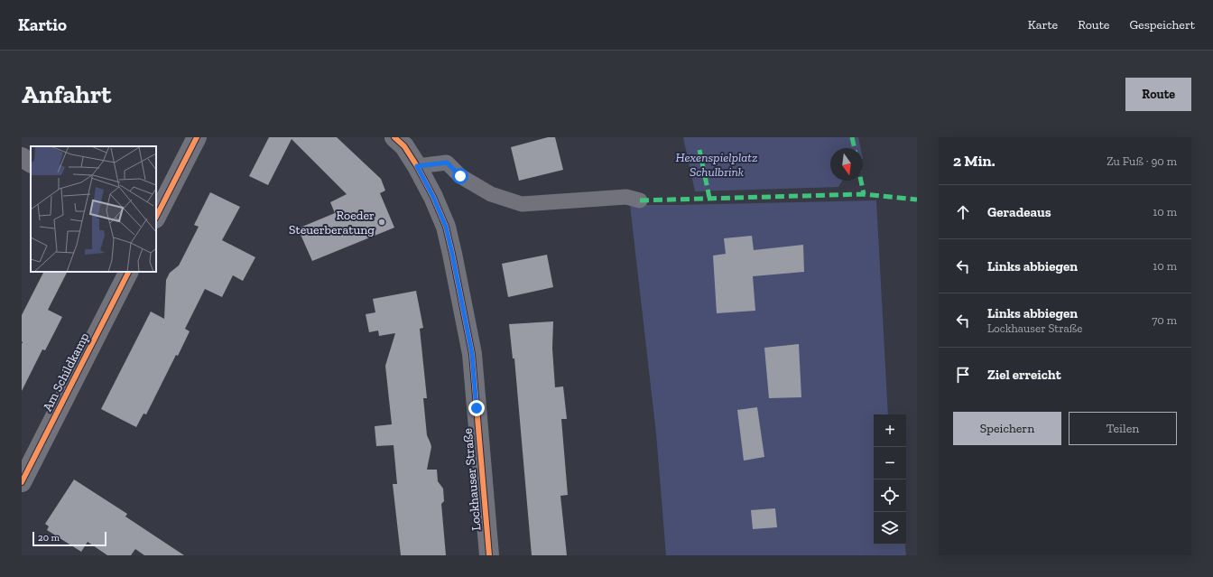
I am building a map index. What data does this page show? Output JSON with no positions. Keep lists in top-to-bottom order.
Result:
{
  "streets": {
    "street": ["Am Schildkamp", "Lockhauser Straße"]
  },
  "parks": ["Hexenspielplatz Schulbrink"],
  "places": ["Roeder Steuerberatung"],
  "scale_bar": "20 m",
  "north": "bottom",
  "page": {
    "header": "Kartio",
    "nav": ["Karte", "Route", "Gespeichert"],
    "buttons": [
      "Route",
      ["Speichern", "Teilen"]
    ],
    "title": "Anfahrt",
    "heading": ["2 Min.", "Zu Fuß · 90 m"],
    "list": [
      ["Geradeaus", "10 m"],
      ["Links abbiegen", "10 m"],
      ["Links abbiegen", "Lockhauser Straße", "70 m"],
      "Ziel erreicht"
    ],
    "map_buttons": ["+", "−"],
    "scale": "20 m"
  }
}
